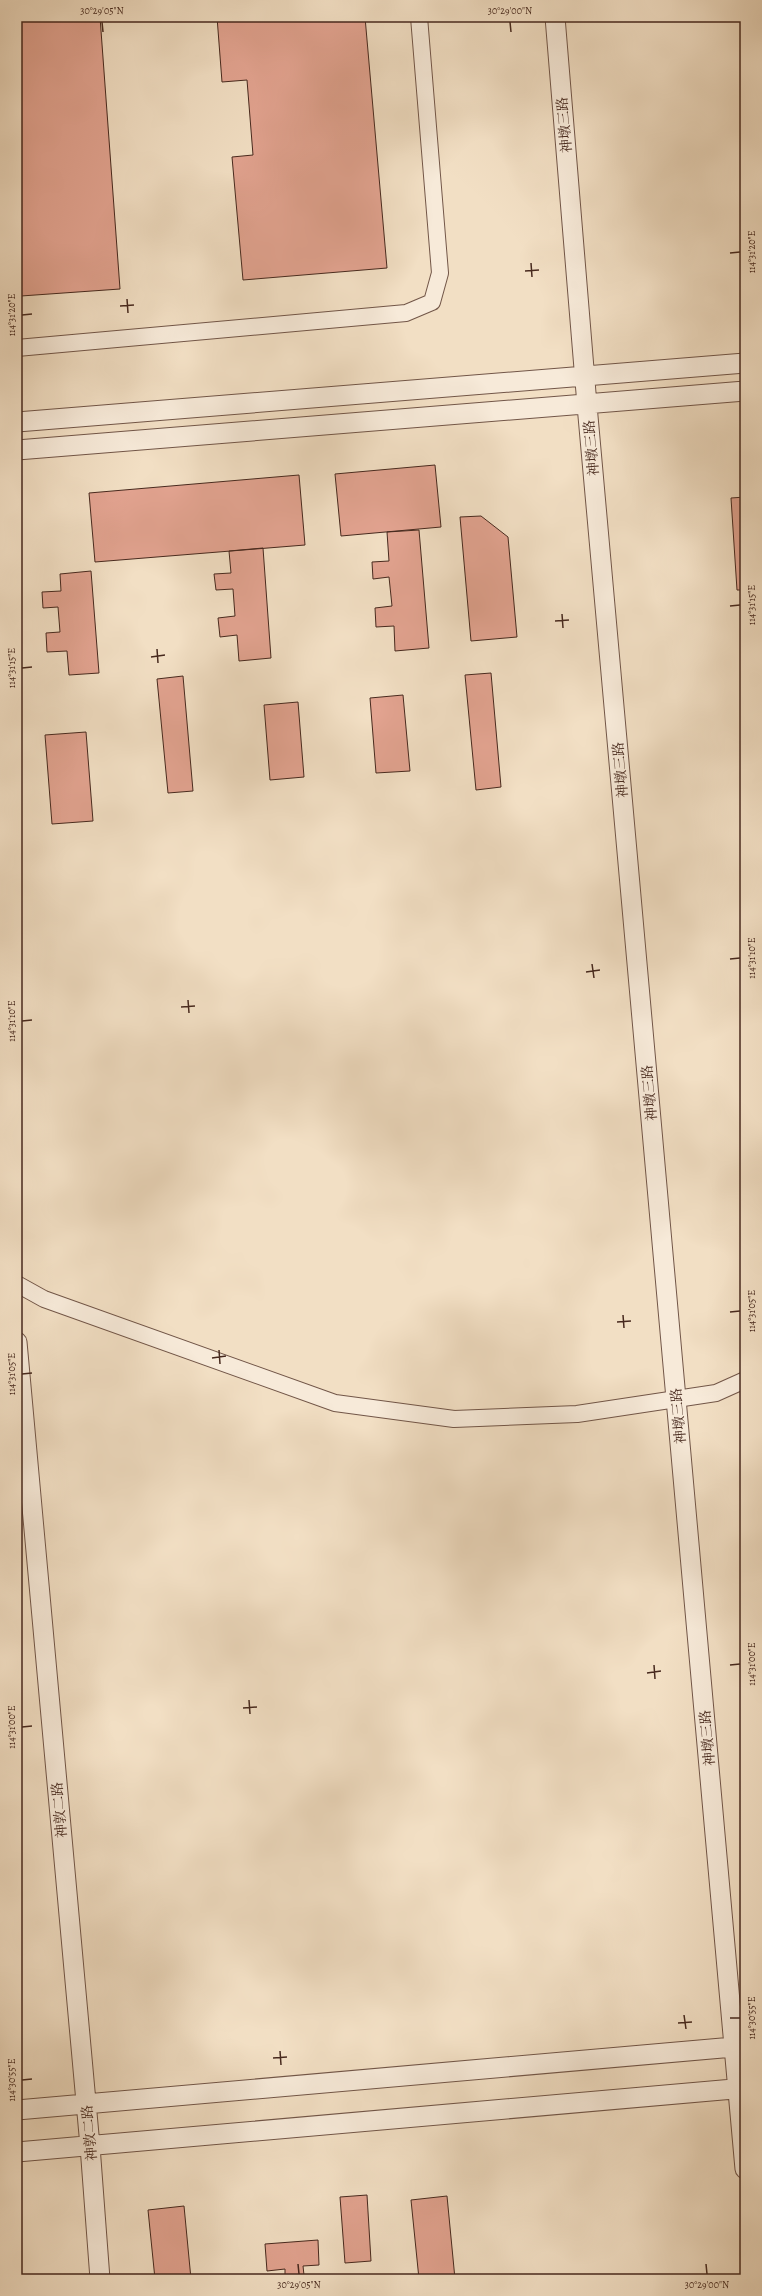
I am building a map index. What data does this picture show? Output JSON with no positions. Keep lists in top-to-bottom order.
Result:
{
  "streets": {
    "street": ["神墩三路", "神敦二路"]
  },
  "coordinates": [
    "30°29'05\"N",
    "30°29'00\"N",
    "114°31'20\"E",
    "114°31'15\"E",
    "114°31'10\"E",
    "114°31'05\"E",
    "114°31'00\"E",
    "114°30'55\"E"
  ]
}
